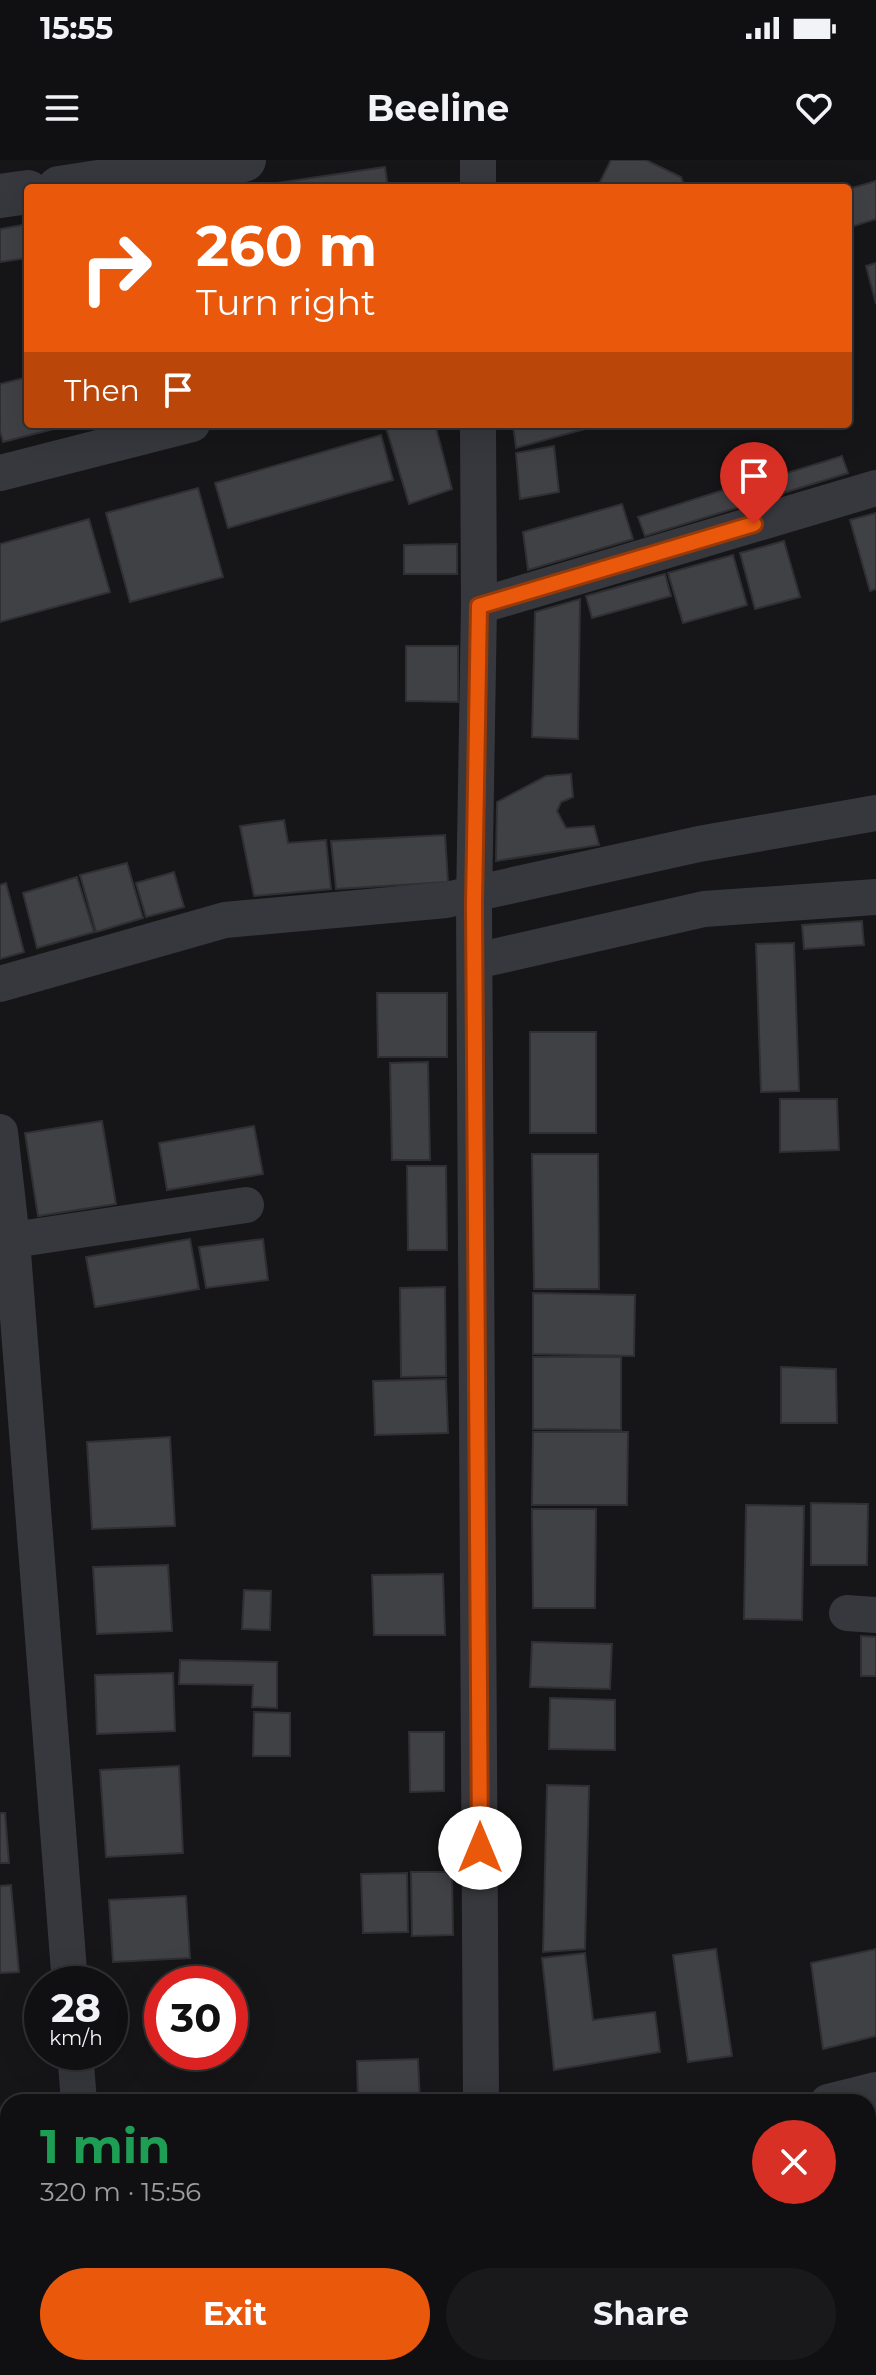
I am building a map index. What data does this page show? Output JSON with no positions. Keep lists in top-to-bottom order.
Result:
{
  "page": {
    "status": "15:55",
    "header": "Beeline",
    "turn": ["260 m", "Turn right"],
    "then": "Then",
    "speed": "28 km/h",
    "limit": "30",
    "heading": ["1 min", "320 m · 15:56"],
    "buttons": ["Exit", "Share"]
  }
}
